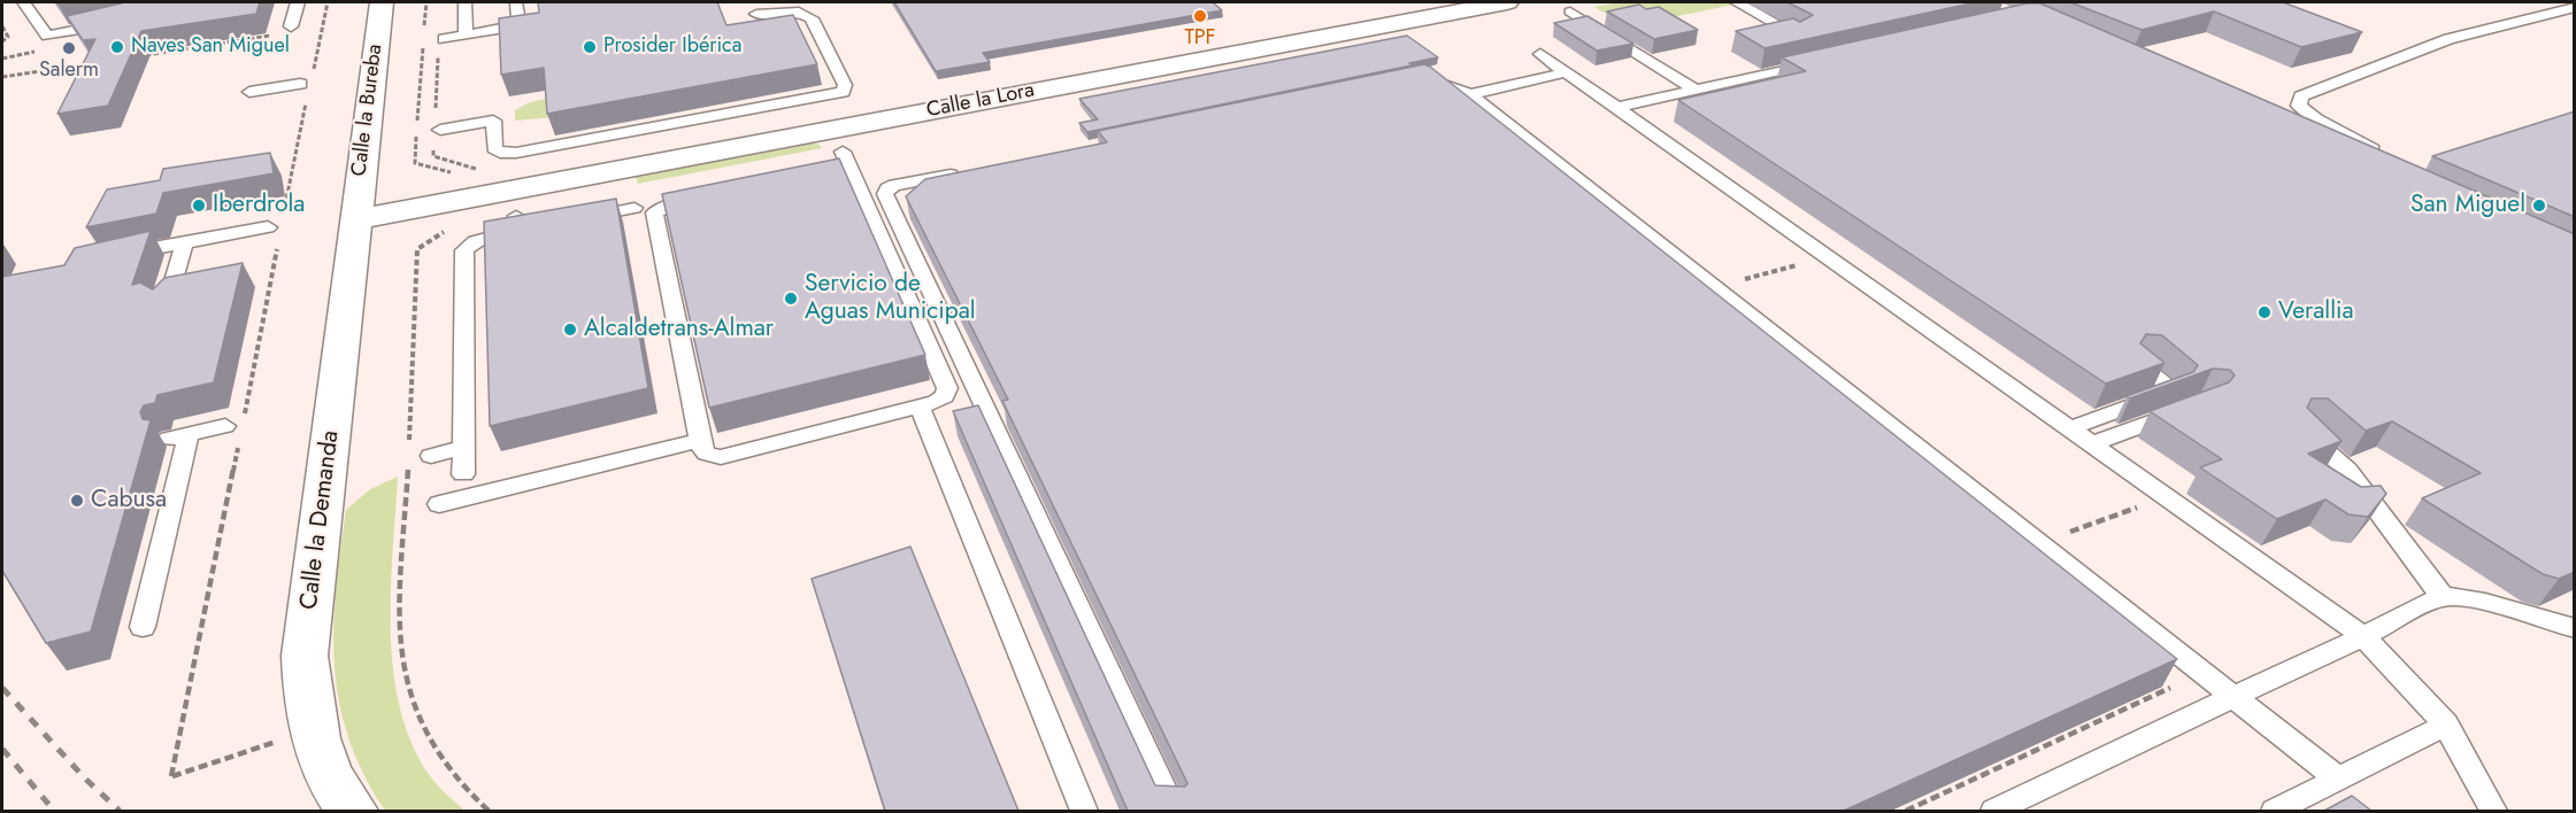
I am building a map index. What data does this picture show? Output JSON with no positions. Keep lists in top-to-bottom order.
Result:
{
  "streets": {
    "street": ["Calle la Lora", "Calle la Bureba", "Calle la Demanda"]
  },
  "crossings": [
    ["Calle la Lora", "Calle la Bureba"],
    ["Calle la Lora", "Calle la Demanda"],
    ["Calle la Bureba", "Calle la Demanda"]
  ],
  "places": [
    "TPF",
    "Naves San Miguel",
    "Prosider Ibérica",
    "Salerm",
    "Iberdrola",
    "San Miguel",
    "Servicio de Aguas Municipal",
    "Verallia",
    "Alcaldetrans-Almar",
    "Cabusa"
  ]
}
